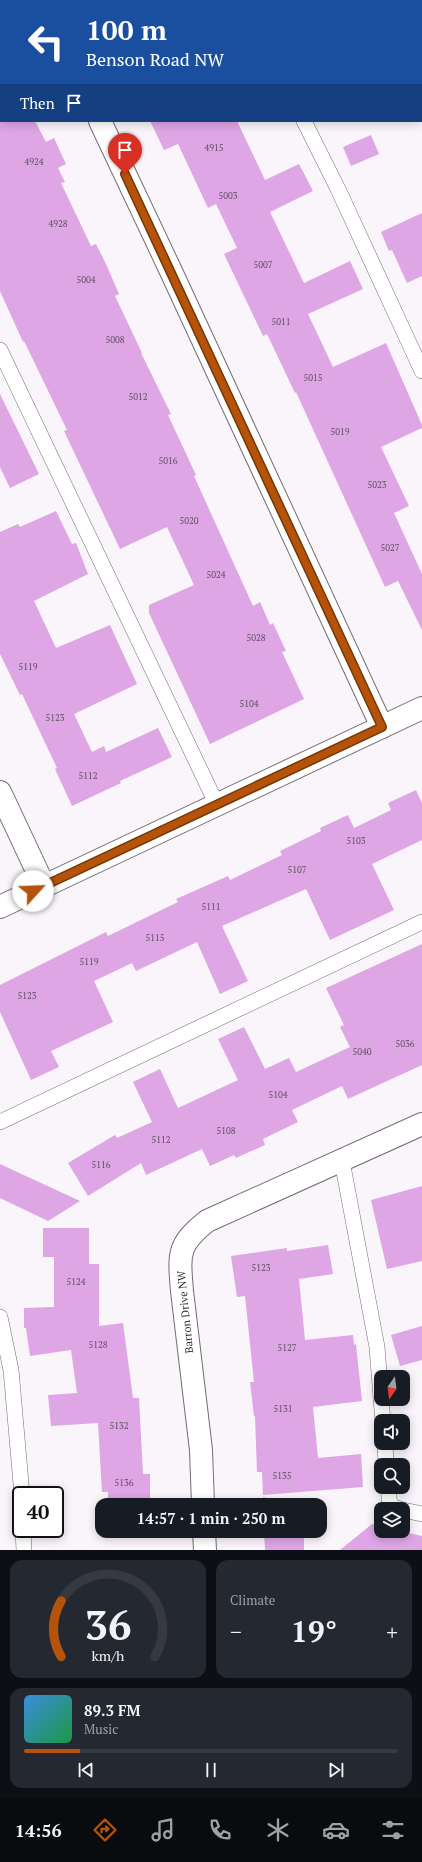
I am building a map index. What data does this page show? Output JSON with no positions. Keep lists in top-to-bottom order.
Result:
{
  "streets": {
    "street": ["Barron Drive NW"]
  },
  "house_numbers": [
    "4915",
    "4924",
    "5003",
    "4928",
    "5007",
    "5004",
    "5011",
    "5008",
    "5015",
    "5012",
    "5019",
    "5016",
    "5023",
    "5020",
    "5027",
    "5024",
    "5028",
    "5119",
    "5104",
    "5123",
    "5112",
    "5103",
    "5107",
    "5111",
    "5115",
    "5119",
    "5123",
    "5036",
    "5040",
    "5104",
    "5108",
    "5112",
    "5116",
    "5123",
    "5124",
    "5128",
    "5127",
    "5131",
    "5132",
    "5135",
    "5136"
  ],
  "north": "bottom",
  "page": {
    "turn": ["100 m", "Benson Road NW"],
    "then": "Then",
    "limit": "40",
    "trip": "14:57 · 1 min · 250 m",
    "tile": "Climate",
    "heat": ["−", "19°", "+"],
    "song": ["89.3 FM", "Music"],
    "tabs": "14:56",
    "gauge": ["36", "km/h"]
  }
}
